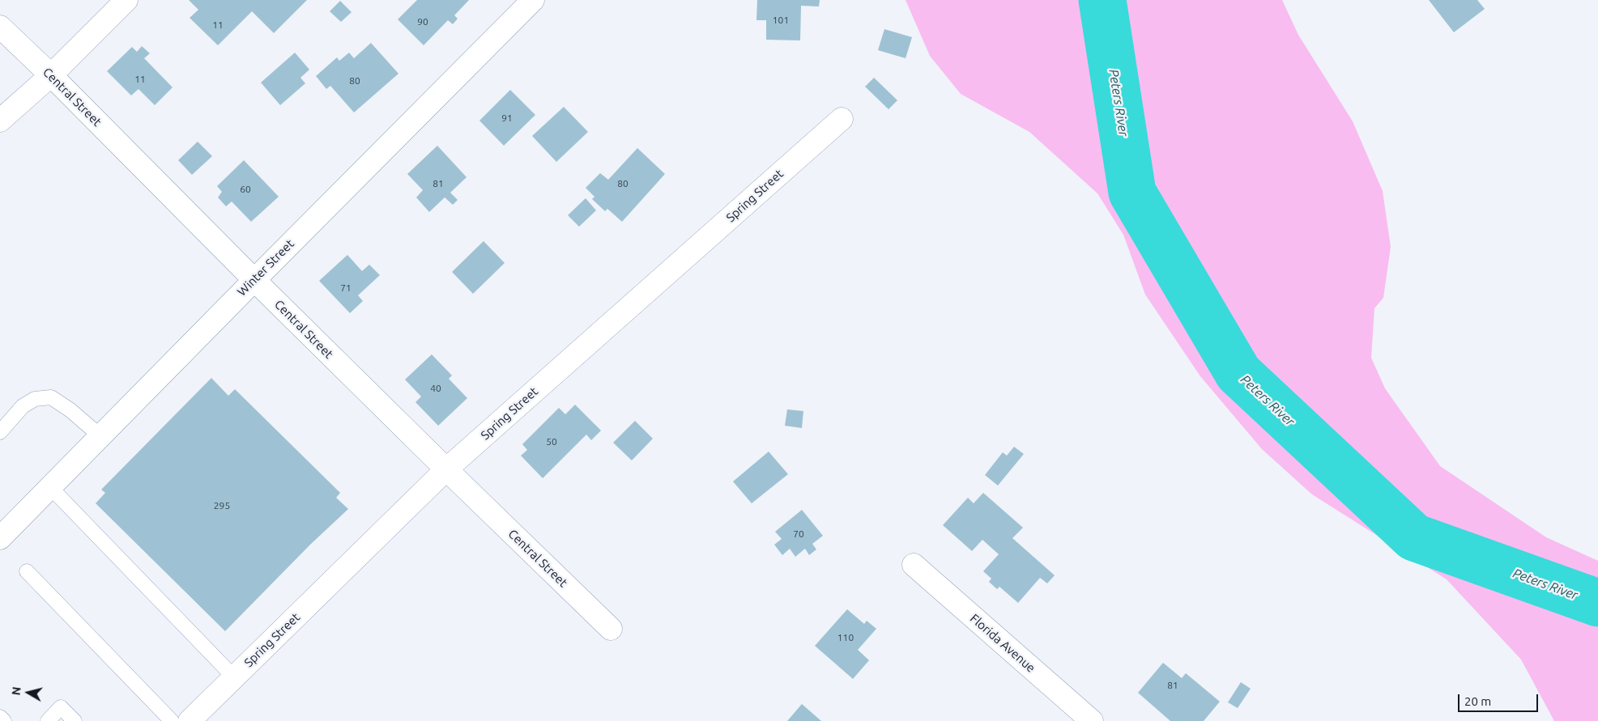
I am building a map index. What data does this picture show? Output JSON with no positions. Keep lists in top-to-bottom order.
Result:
{
  "streets": {
    "street": [
      "Central Street",
      "Spring Street",
      "Winter Street",
      "Florida Avenue"
    ]
  },
  "crossings": [
    ["Central Street", "Spring Street"],
    ["Central Street", "Winter Street"]
  ],
  "water": ["Peters River"],
  "house_numbers": [
    "101",
    "90",
    "11",
    "11",
    "80",
    "91",
    "81",
    "80",
    "60",
    "71",
    "40",
    "50",
    "295",
    "70",
    "110",
    "81"
  ],
  "scale_bar": "20 m",
  "north": "left"
}
